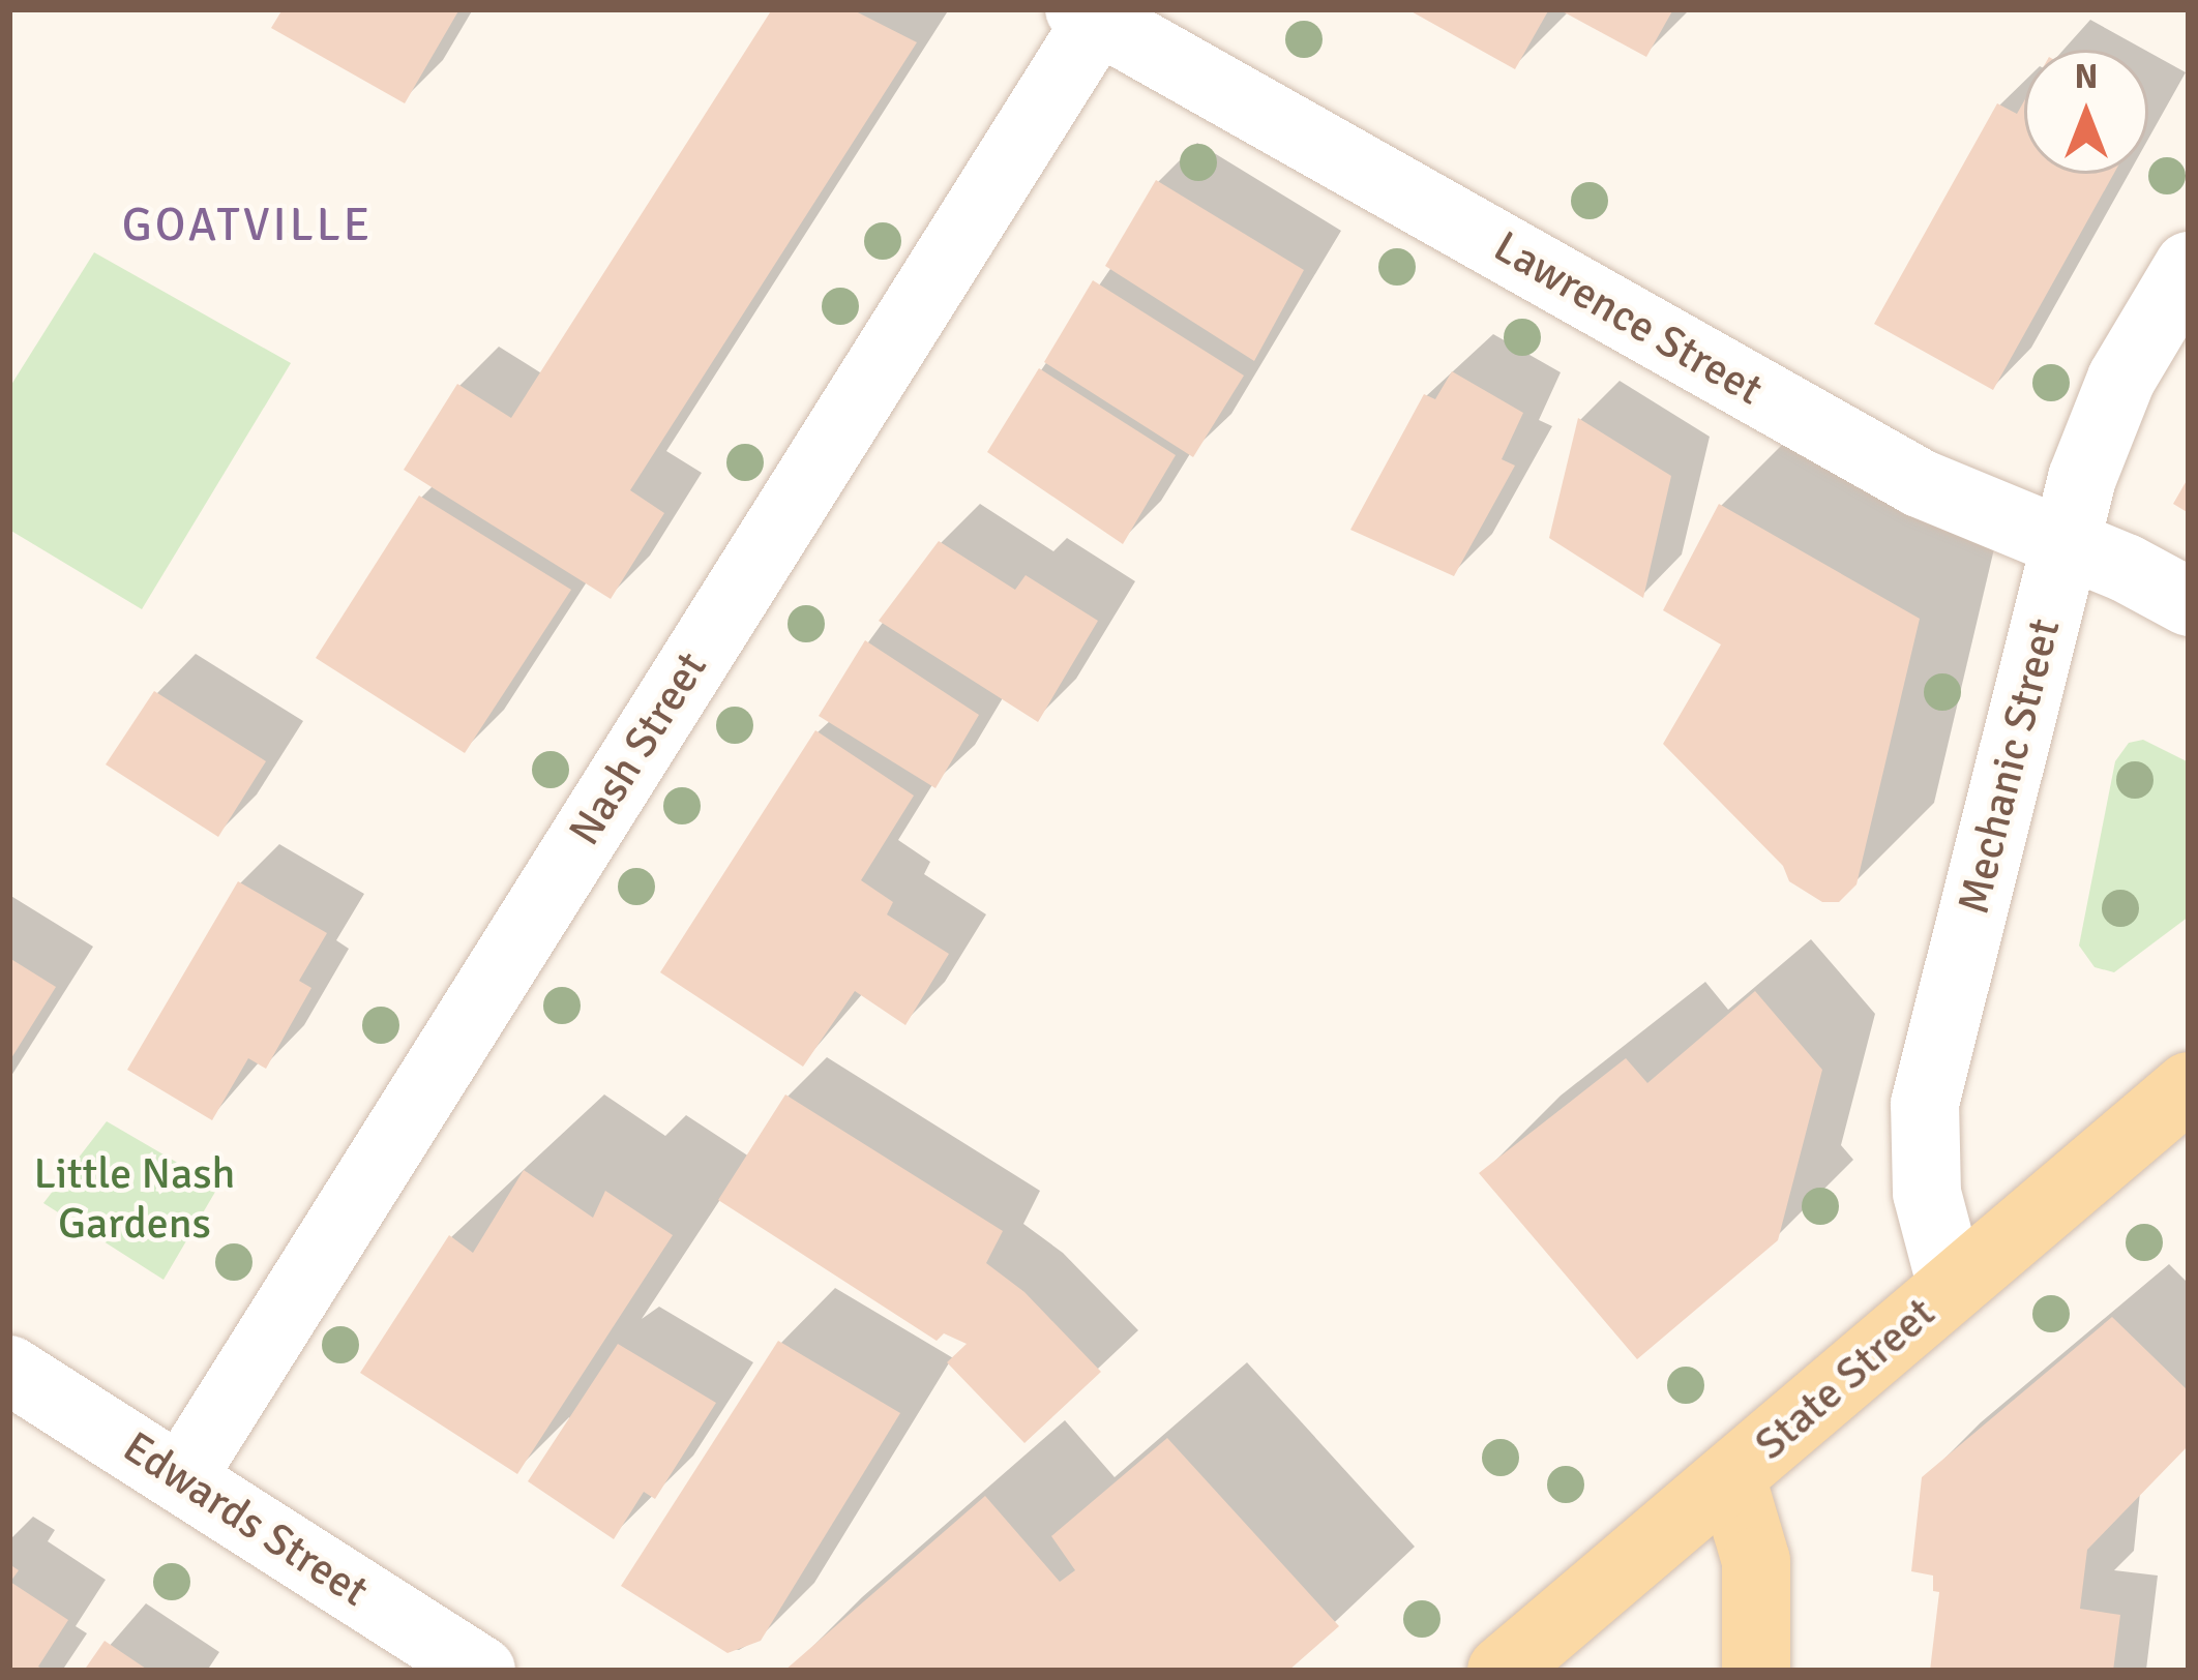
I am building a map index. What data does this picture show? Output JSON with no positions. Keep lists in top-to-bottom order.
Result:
{
  "streets": {
    "main road": ["State Street"],
    "street": [
      "Lawrence Street",
      "Nash Street",
      "Mechanic Street",
      "Edwards Street"
    ]
  },
  "crossings": [
    ["Lawrence Street", "Nash Street"],
    ["Lawrence Street", "Mechanic Street"],
    ["Nash Street", "Edwards Street"],
    ["Mechanic Street", "State Street"]
  ],
  "districts": ["GOATVILLE"],
  "parks": ["Little Nash Gardens"],
  "north": "top"
}
